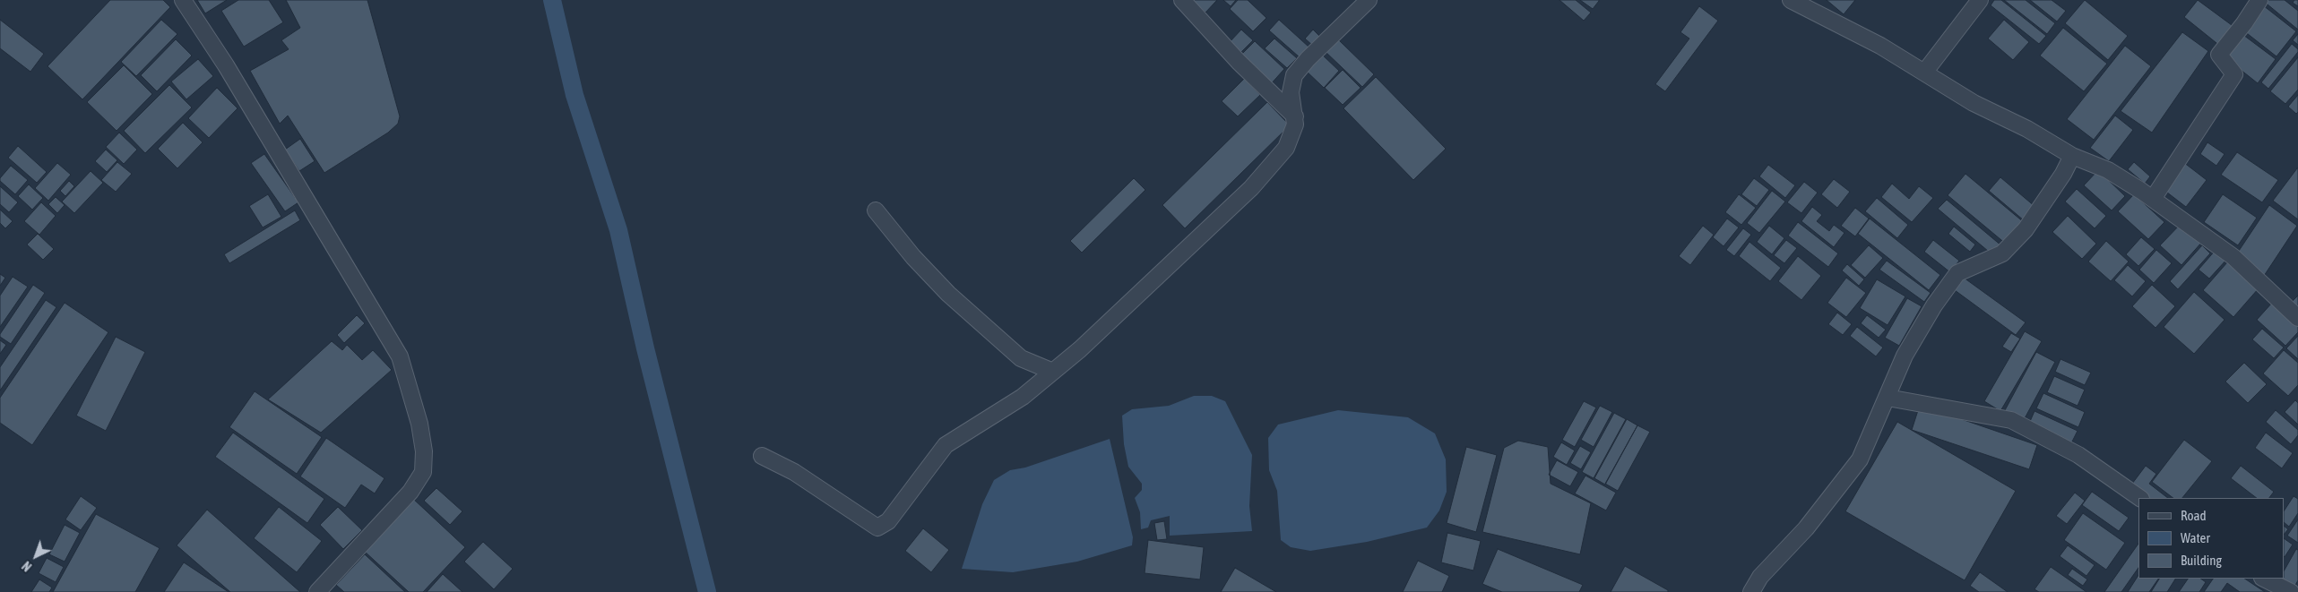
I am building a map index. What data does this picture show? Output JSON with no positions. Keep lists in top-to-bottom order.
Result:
{
  "legend": ["Road", "Water", "Building"],
  "north": "bottom left"
}
